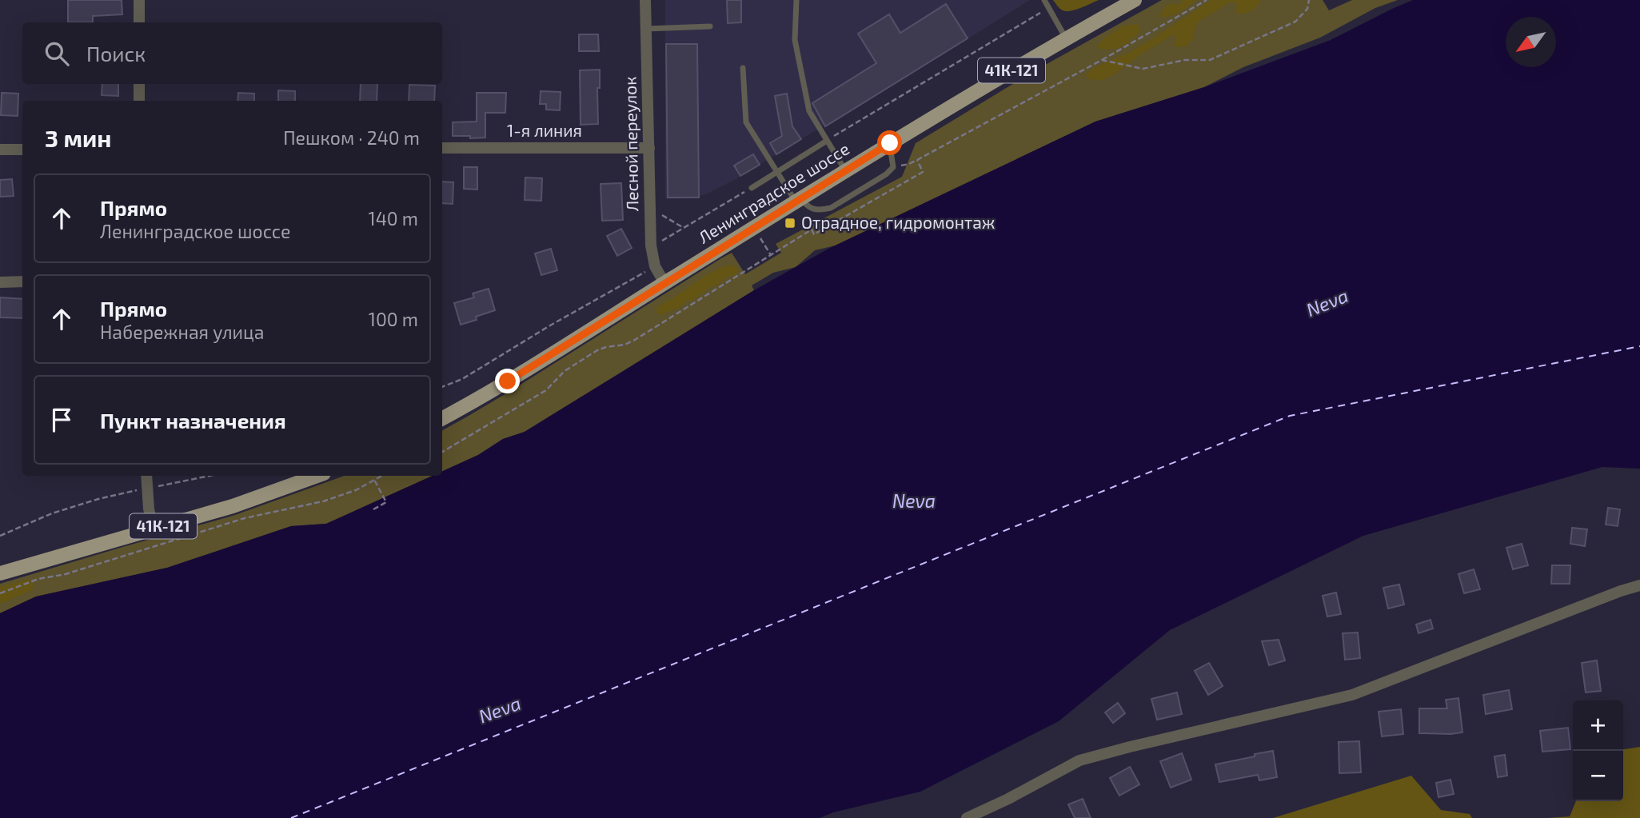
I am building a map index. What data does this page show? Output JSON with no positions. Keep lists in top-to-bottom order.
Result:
{
  "streets": {
    "main road": ["41К-121", "Ленинградское шоссе"],
    "street": ["1-я линия", "Лесной переулок"]
  },
  "crossings": [
    ["41К-121", "Лесной переулок"],
    ["41К-121", "Ленинградское шоссе"],
    ["1-я линия", "Лесной переулок"],
    ["Лесной переулок", "Ленинградское шоссе"]
  ],
  "water": ["Neva"],
  "places": {
    "transit": ["Отрадное, гидромонтаж"]
  },
  "north": "bottom left",
  "page": {
    "search": "Поиск",
    "heading": ["3 мин", "Пешком · 240 m"],
    "list": [
      ["Прямо", "Ленинградское шоссе", "140 m"],
      ["Прямо", "Набережная улица", "100 m"],
      "Пункт назначения"
    ],
    "map_buttons": ["+", "−"]
  }
}
